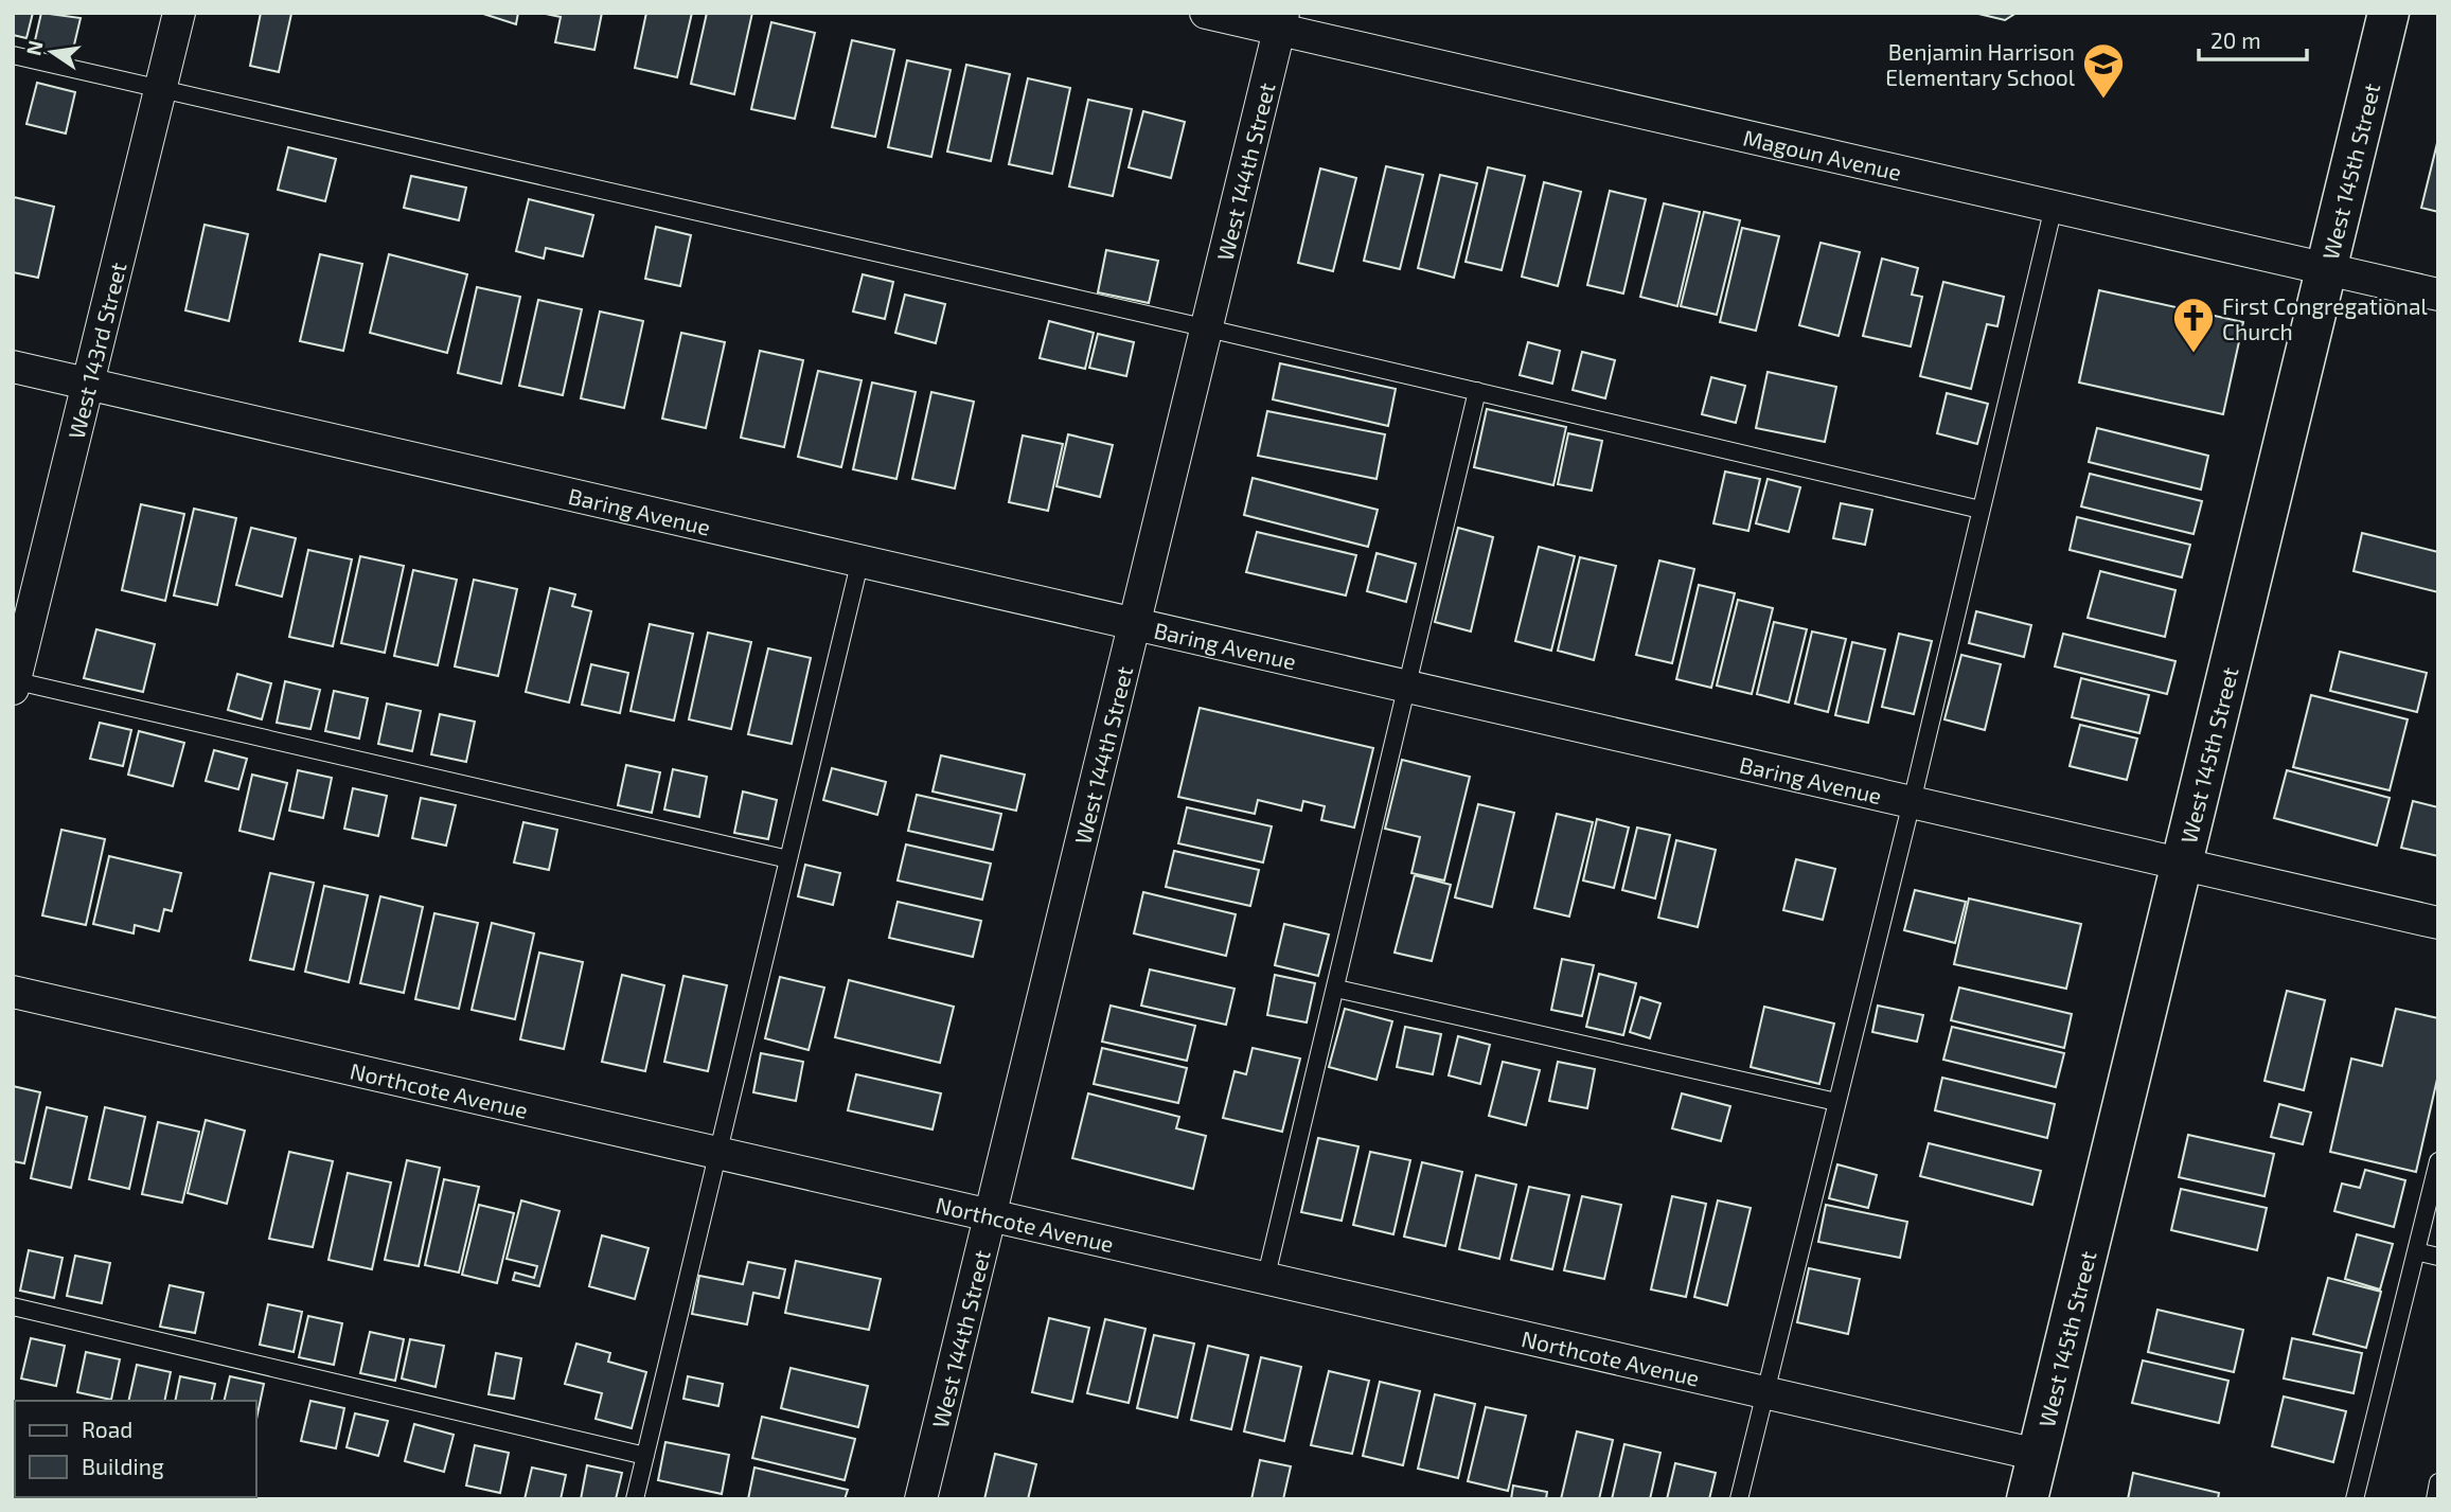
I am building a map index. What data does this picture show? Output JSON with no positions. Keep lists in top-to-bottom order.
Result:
{
  "streets": {
    "street": [
      "Magoun Avenue",
      "West 144th Street",
      "West 145th Street",
      "West 143rd Street",
      "Baring Avenue",
      "Northcote Avenue"
    ]
  },
  "crossings": [
    ["Magoun Avenue", "West 144th Street"],
    ["Magoun Avenue", "West 145th Street"],
    ["West 144th Street", "Baring Avenue"],
    ["West 144th Street", "Northcote Avenue"],
    ["West 145th Street", "Baring Avenue"],
    ["West 145th Street", "Northcote Avenue"],
    ["West 143rd Street", "Baring Avenue"]
  ],
  "places": {
    "school or university": ["Benjamin Harrison Elementary School"],
    "church": ["First Congregational Church"]
  },
  "legend": ["Road", "Building"],
  "scale_bar": "20 m",
  "north": "left"
}
